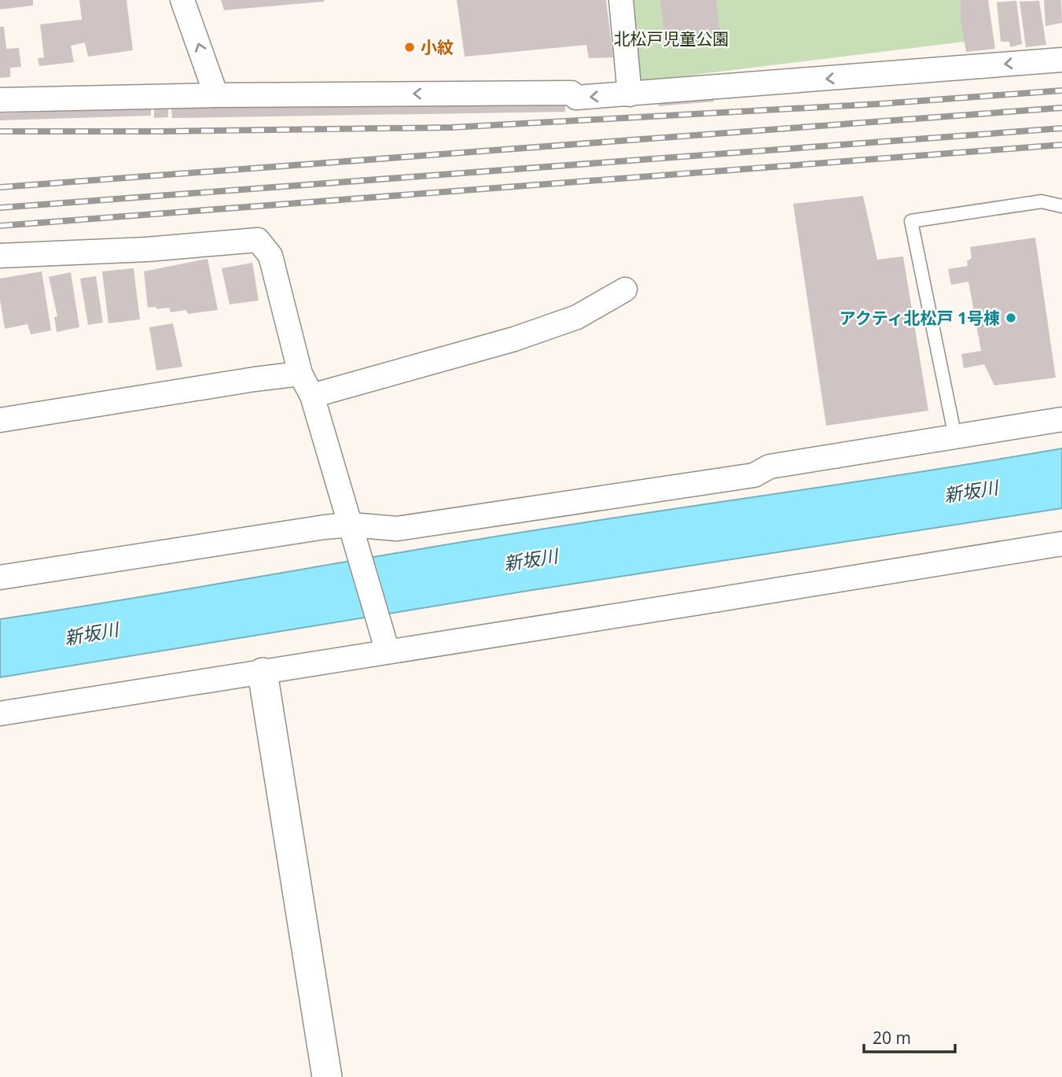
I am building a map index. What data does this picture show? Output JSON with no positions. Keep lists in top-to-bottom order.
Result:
{
  "water": ["新坂川"],
  "parks": ["北松戸児童公園"],
  "places": ["小紋", "アクティ北松戸 1号棟"],
  "scale_bar": "20 m"
}
